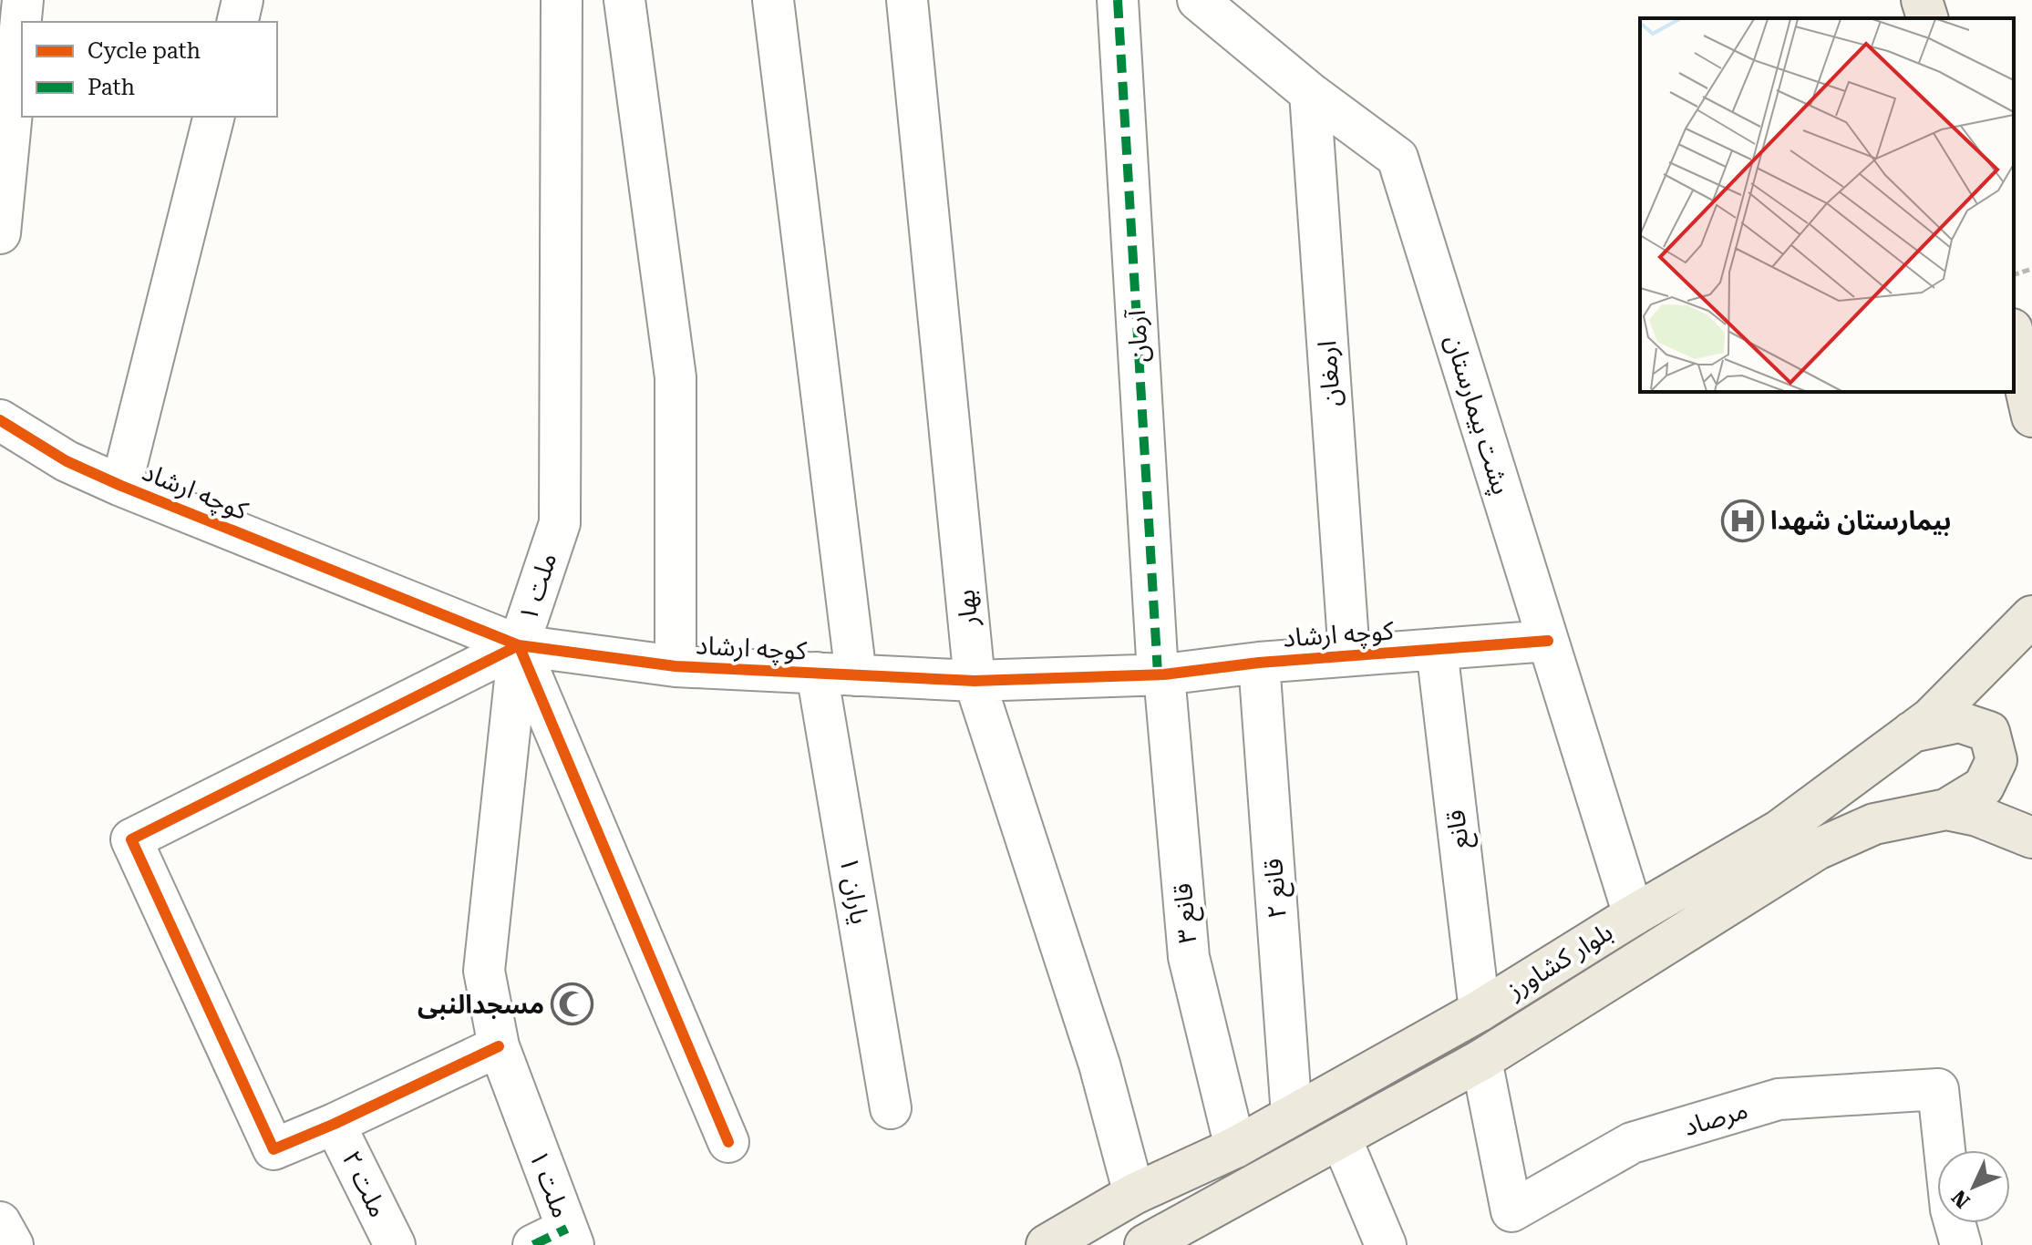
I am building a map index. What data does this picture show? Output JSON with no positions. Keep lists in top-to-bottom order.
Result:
{
  "streets": {
    "main road": ["بلوار کشاورز"],
    "street": [
      "آرمان",
      "ارمغان",
      "پشت بیمارستان",
      "کوچه ارشاد",
      "ملت ۱",
      "بهار",
      "قانع",
      "قانع ۲",
      "یاران ۱",
      "قانع ۳",
      "مرصاد",
      "ملت ۲"
    ]
  },
  "crossings": [
    ["آرمان", "کوچه ارشاد"],
    ["آرمان", "قانع ۳"],
    ["ارمغان", "پشت بیمارستان"],
    ["ارمغان", "کوچه ارشاد"],
    ["پشت بیمارستان", "کوچه ارشاد"],
    ["پشت بیمارستان", "بلوار کشاورز"],
    ["کوچه ارشاد", "ملت ۱"],
    ["کوچه ارشاد", "بهار"],
    ["کوچه ارشاد", "قانع"],
    ["کوچه ارشاد", "قانع ۲"],
    ["کوچه ارشاد", "یاران ۱"],
    ["کوچه ارشاد", "قانع ۳"],
    ["بهار", "بلوار کشاورز"],
    ["قانع", "بلوار کشاورز"],
    ["قانع ۲", "بلوار کشاورز"],
    ["قانع ۳", "بلوار کشاورز"],
    ["بلوار کشاورز", "مرصاد"]
  ],
  "places": {
    "hospital": ["بیمارستان شهدا"],
    "mosque": ["مسجدالنبی"]
  },
  "legend": ["Cycle path", "Path"],
  "north": "bottom left"
}
